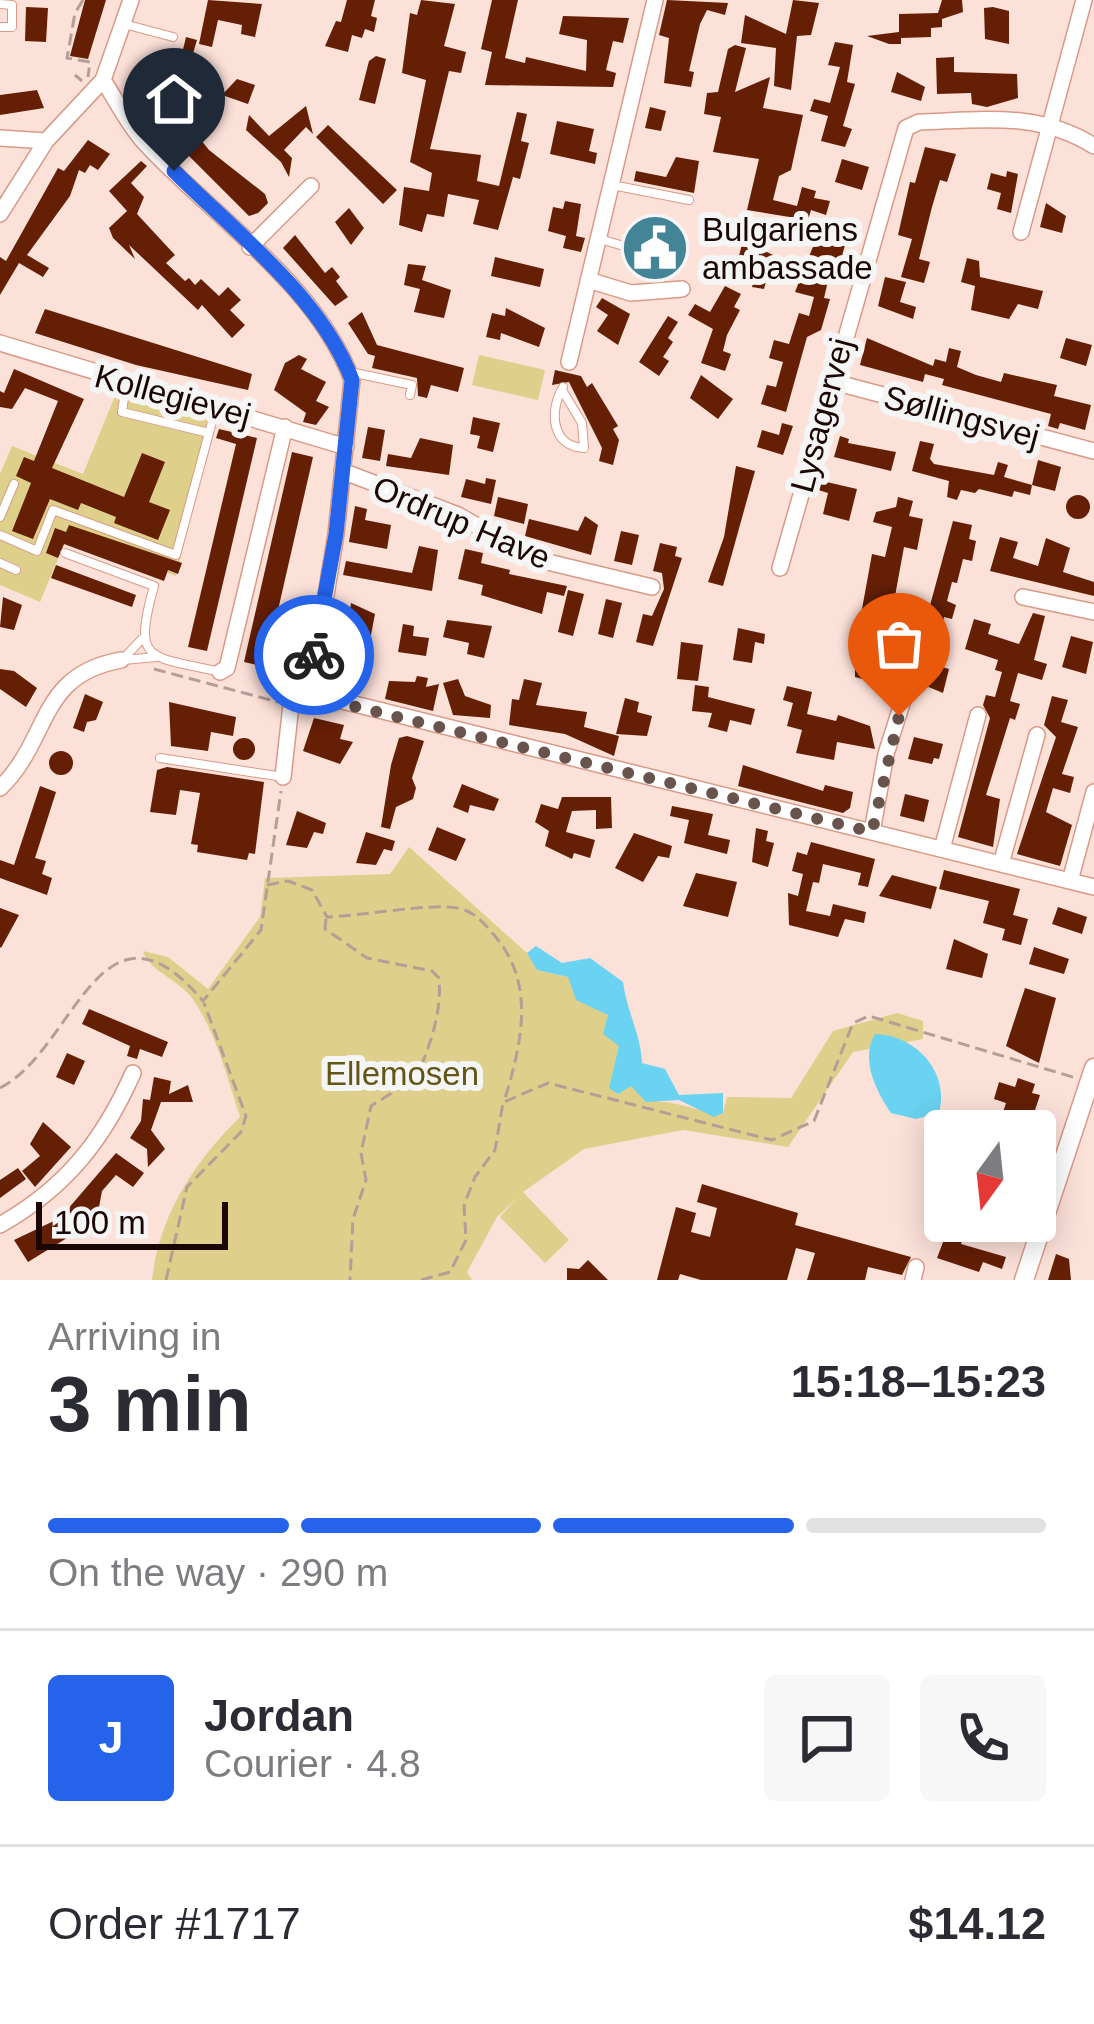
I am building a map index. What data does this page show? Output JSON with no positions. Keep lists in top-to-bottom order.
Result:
{
  "streets": {
    "street": [
      "Kollegievej",
      "Lysagervej",
      "Søllingsvej",
      "Ordrup Have"
    ]
  },
  "crossings": [
    ["Lysagervej", "Søllingsvej"]
  ],
  "parks": ["Ellemosen"],
  "places": {
    "public building": ["Bulgariens ambassade"]
  },
  "scale_bar": "100 m",
  "north": "bottom",
  "page": {
    "scale": "100 m",
    "heading": ["3 min", "Arriving in", "15:18–15:23"],
    "panel": [
      "Jordan",
      "Courier · 4.8",
      "Order #1717",
      "$14.12"
    ],
    "bar": "On the way · 290 m",
    "round": "J"
  }
}
